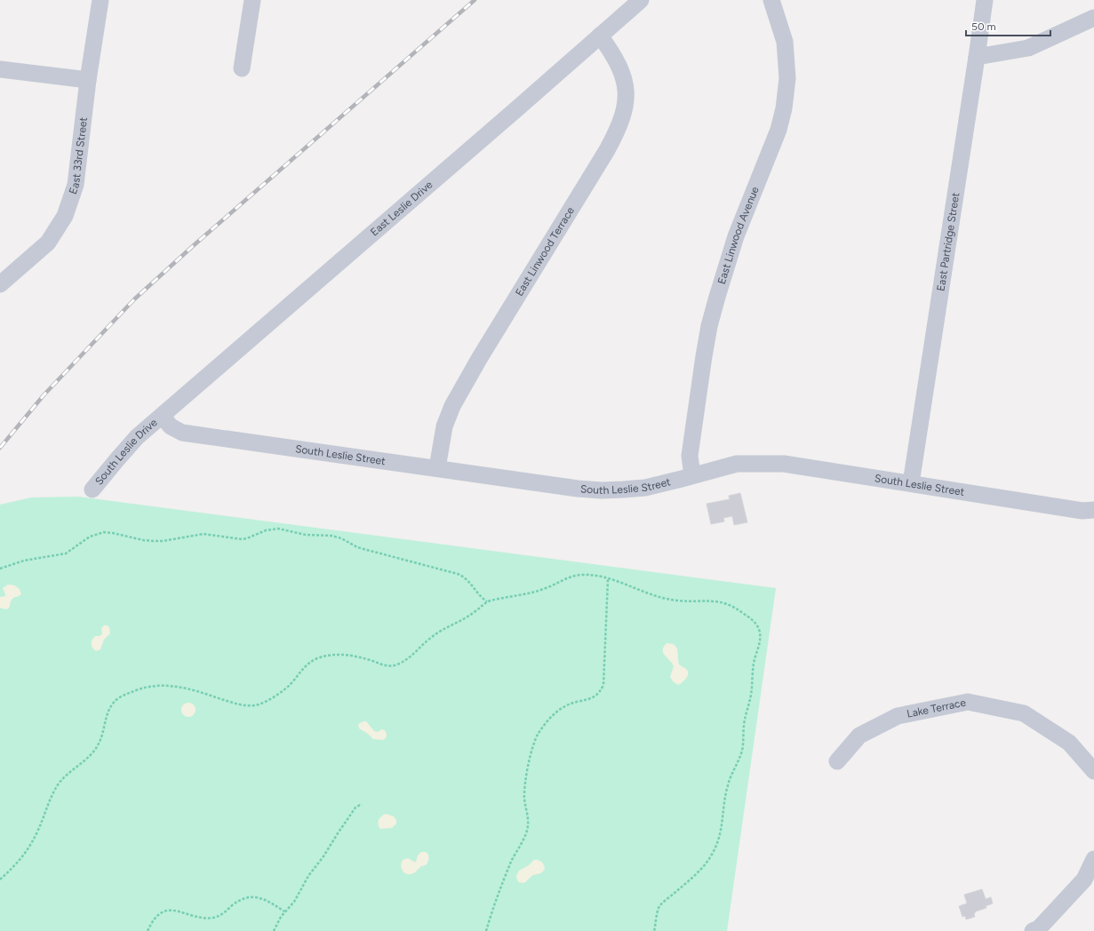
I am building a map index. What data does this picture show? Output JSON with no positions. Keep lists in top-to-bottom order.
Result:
{
  "streets": {
    "street": [
      "East 33rd Street",
      "East Leslie Drive",
      "East Linwood Avenue",
      "East Partridge Street",
      "East Linwood Terrace",
      "South Leslie Drive",
      "South Leslie Street",
      "Lake Terrace"
    ]
  },
  "crossings": [
    ["East Leslie Drive", "East Linwood Terrace"],
    ["East Leslie Drive", "South Leslie Drive"],
    ["East Leslie Drive", "South Leslie Street"],
    ["East Linwood Avenue", "South Leslie Street"],
    ["East Partridge Street", "South Leslie Street"],
    ["East Linwood Terrace", "South Leslie Street"],
    ["South Leslie Drive", "South Leslie Street"]
  ],
  "scale_bar": "50 m"
}
